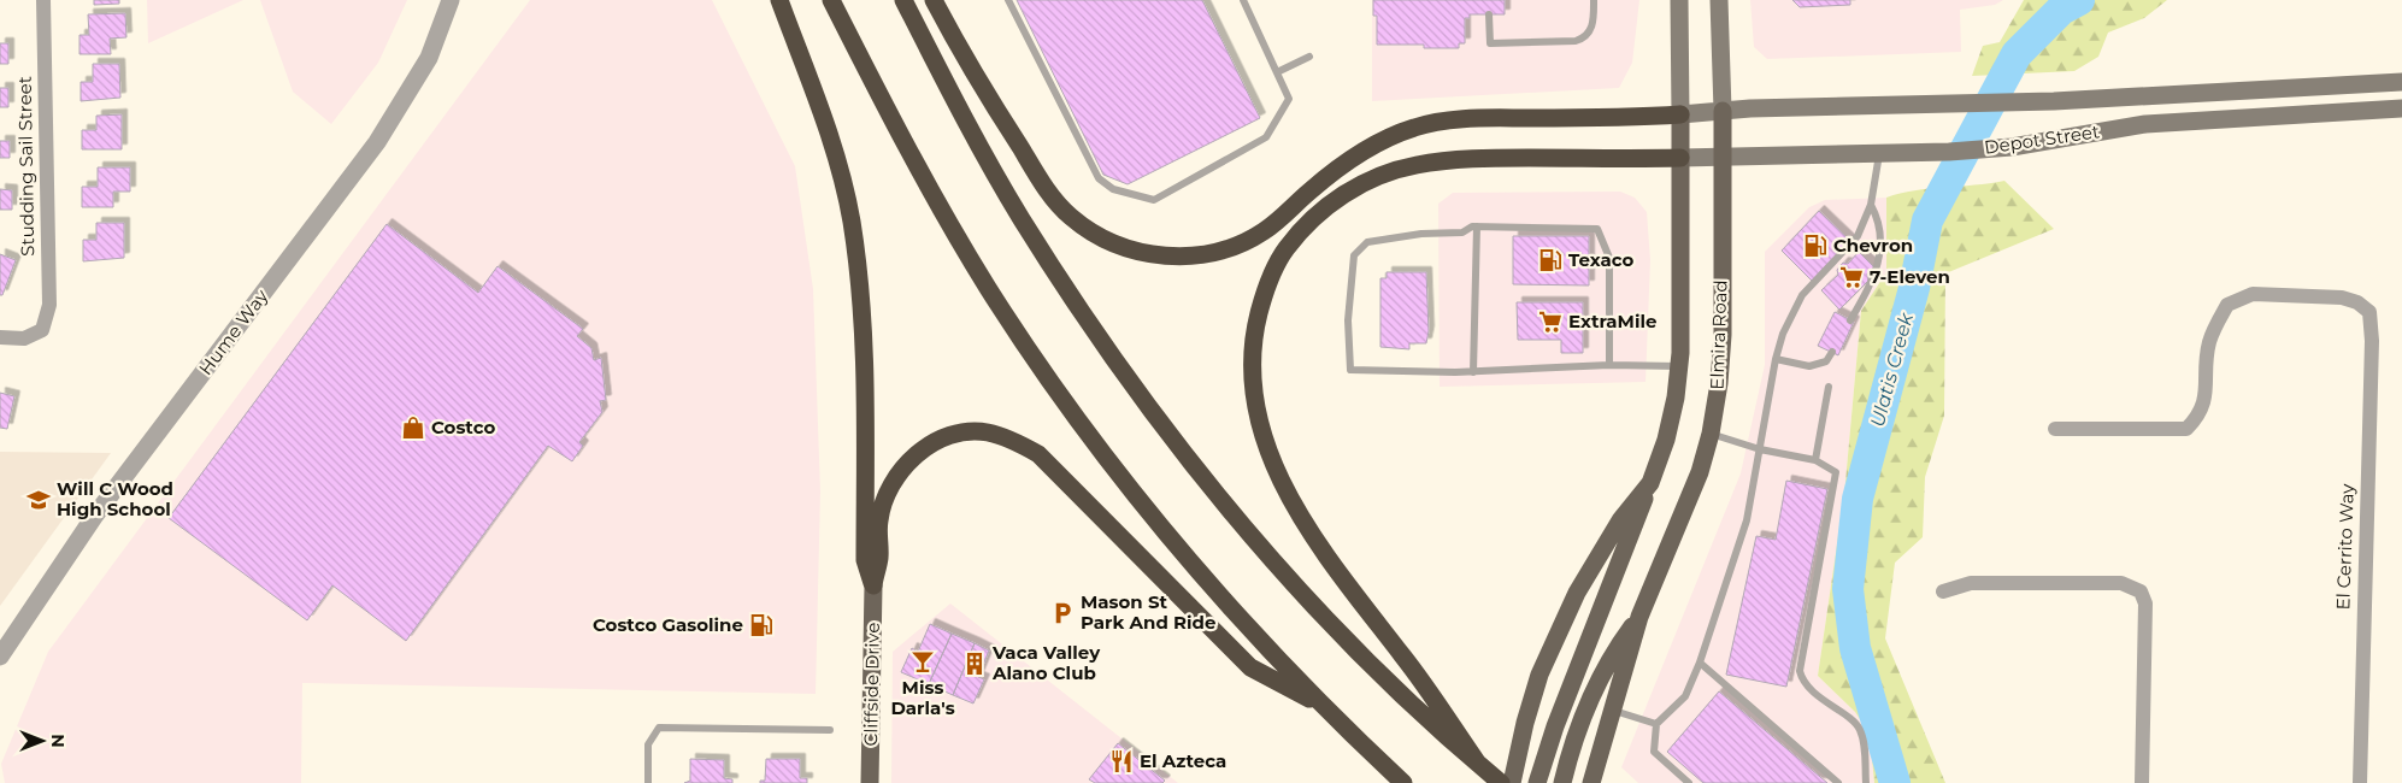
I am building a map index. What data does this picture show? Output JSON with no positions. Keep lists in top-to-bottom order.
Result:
{
  "streets": {
    "main road": ["Depot Street", "Elmira Road", "Cliffside Drive"],
    "street": ["Studding Sail Street", "Hume Way", "El Cerrito Way"]
  },
  "crossings": [
    ["Depot Street", "Elmira Road"]
  ],
  "water": ["Ulatis Creek"],
  "places": {
    "fuel station": ["Chevron", "Texaco", "Costco Gasoline"],
    "supermarket": ["7-Eleven", "ExtraMile"],
    "shop": ["Costco"],
    "school or university": ["Will C Wood High School"],
    "parking": ["Mason St Park And Ride"],
    "bar": ["Miss Darla's"],
    "building": ["Vaca Valley Alano Club"],
    "restaurant": ["El Azteca"]
  },
  "north": "right"
}
